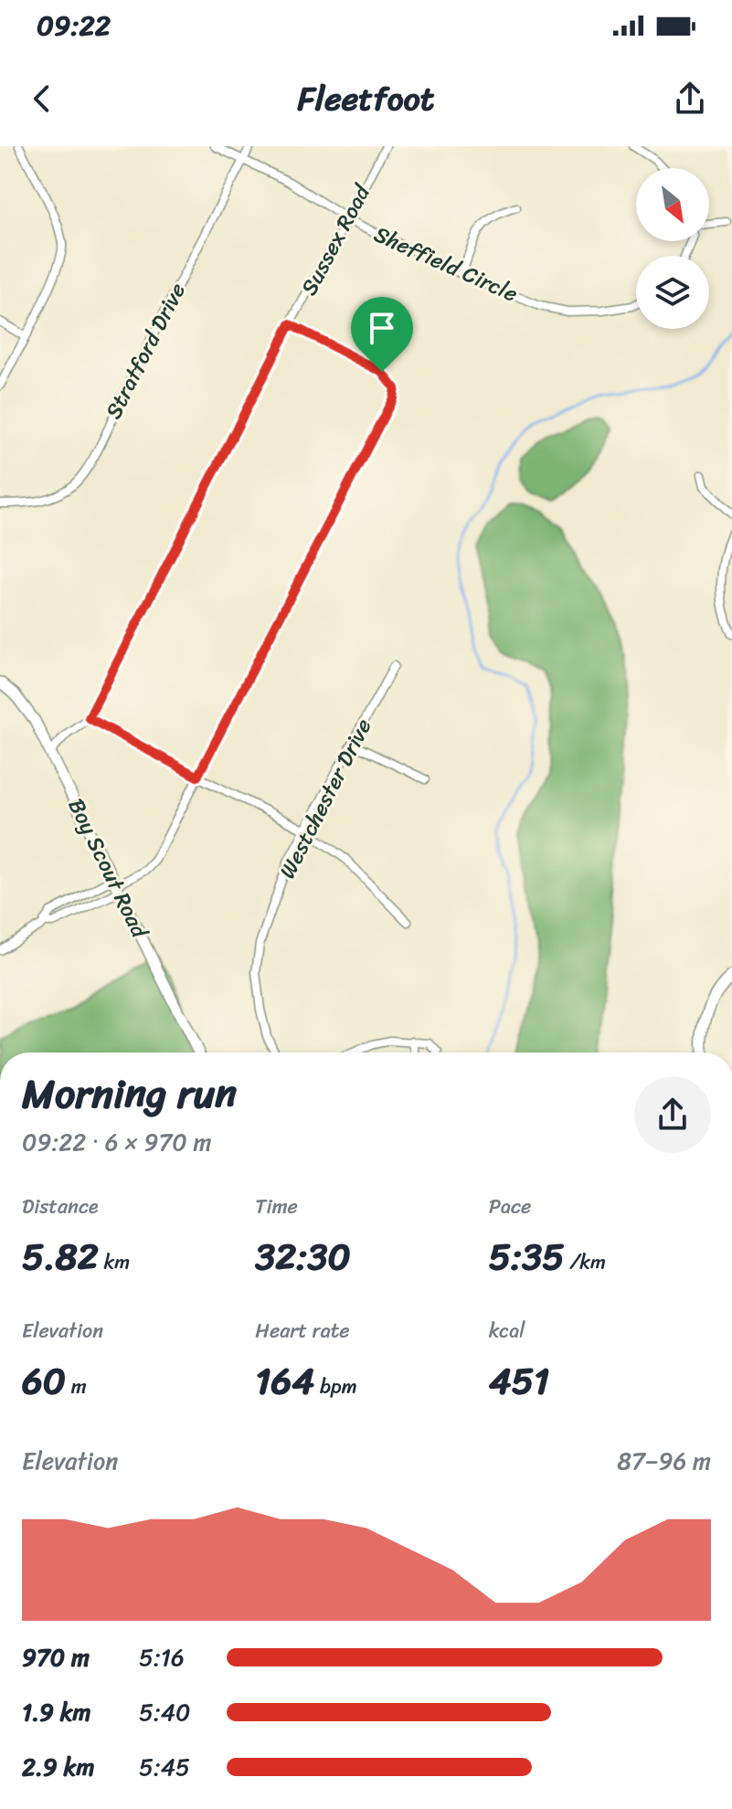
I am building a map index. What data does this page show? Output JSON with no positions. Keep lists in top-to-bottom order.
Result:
{
  "streets": {
    "street": [
      "Sussex Road",
      "Sheffield Circle",
      "Stratford Drive",
      "Westchester Drive",
      "Boy Scout Road"
    ]
  },
  "crossings": [
    ["Sussex Road", "Sheffield Circle"],
    ["Sussex Road", "Boy Scout Road"],
    ["Sheffield Circle", "Stratford Drive"]
  ],
  "north": "bottom right",
  "page": {
    "status": "09:22",
    "header": "Fleetfoot",
    "heading": ["Morning run", "09:22 · 6 × 970 m"],
    "stats": [
      ["Distance", "5.82 km"],
      ["Time", "32:30"],
      ["Pace", "5:35 /km"],
      ["Elevation", "60 m"],
      ["Heart rate", "164 bpm"],
      ["kcal", "451"]
    ],
    "chart": ["Elevation", "87–96 m"],
    "list": [
      {
        "name": "970 m",
        "note": "5:16"
      },
      {
        "name": "1.9 km",
        "note": "5:40"
      },
      {
        "name": "2.9 km",
        "note": "5:45"
      }
    ]
  }
}
